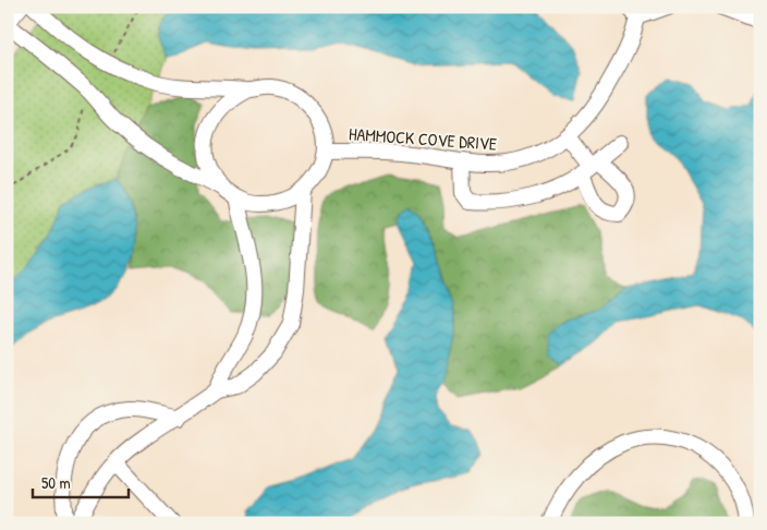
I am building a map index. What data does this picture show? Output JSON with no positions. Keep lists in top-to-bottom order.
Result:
{
  "streets": {
    "street": ["HAMMOCK COVE DRIVE"]
  },
  "scale_bar": "50 m"
}
